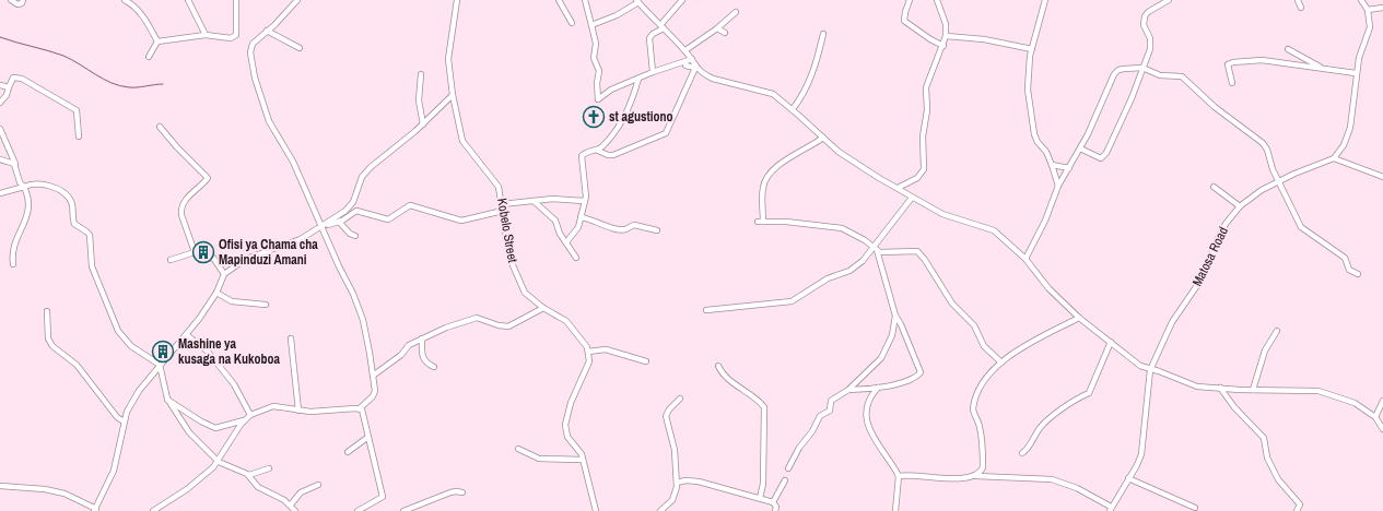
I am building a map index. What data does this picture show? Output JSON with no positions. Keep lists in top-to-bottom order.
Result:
{
  "streets": {
    "street": ["Kobelo Street", "Matosa Road"]
  },
  "places": {
    "church": ["st agustiono"],
    "building": ["Ofisi ya Chama cha Mapinduzi Amani", "Mashine ya kusaga na Kukoboa"]
  }
}
